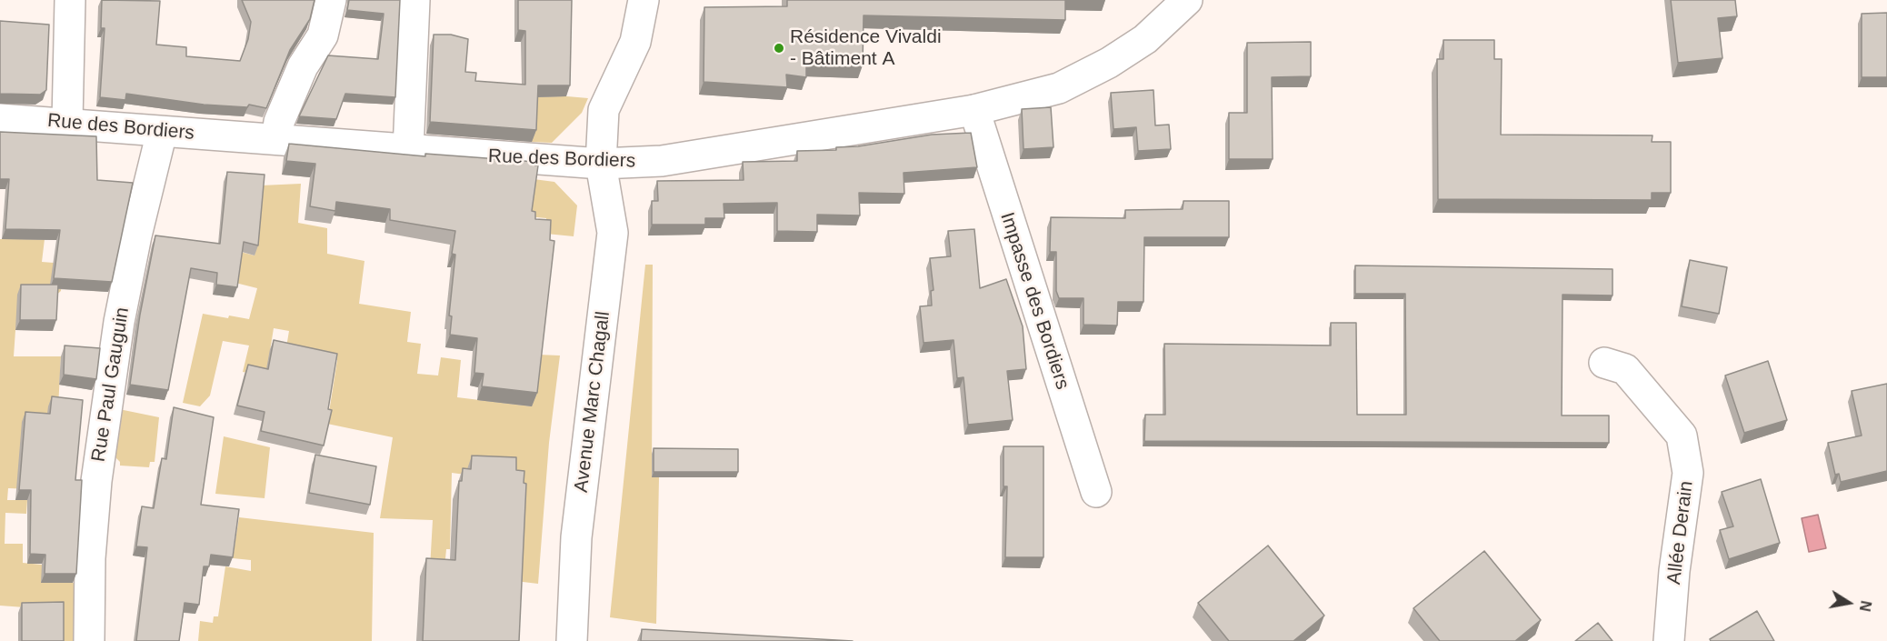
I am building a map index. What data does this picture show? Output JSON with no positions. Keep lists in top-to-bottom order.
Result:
{
  "streets": {
    "street": [
      "Rue des Bordiers",
      "Impasse des Bordiers",
      "Rue Paul Gauguin",
      "Avenue Marc Chagall",
      "Allée Derain"
    ]
  },
  "crossings": [
    ["Rue des Bordiers", "Impasse des Bordiers"],
    ["Rue des Bordiers", "Rue Paul Gauguin"],
    ["Rue des Bordiers", "Avenue Marc Chagall"]
  ],
  "places": ["Résidence Vivaldi - Bâtiment A"],
  "north": "right"
}
